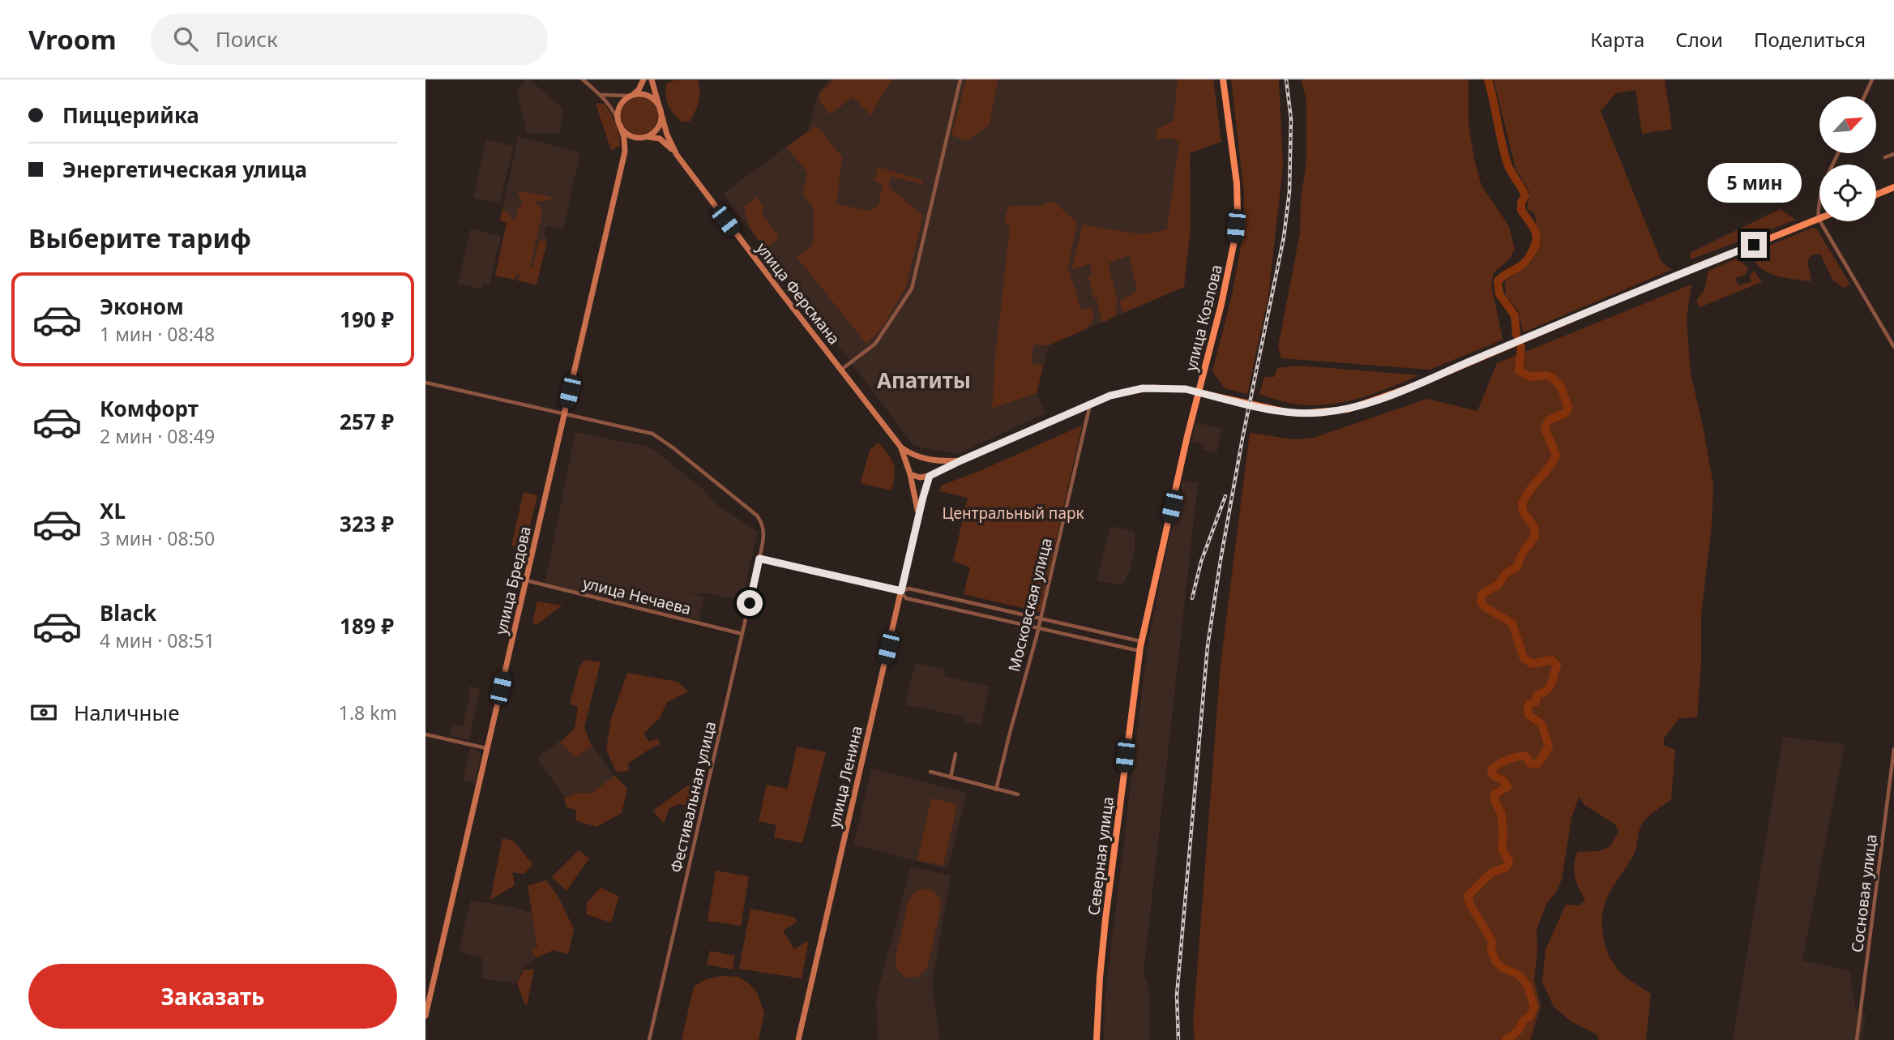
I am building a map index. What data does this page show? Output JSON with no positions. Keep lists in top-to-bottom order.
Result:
{
  "streets": {
    "main road": ["улица Козлова", "Северная улица"],
    "street": [
      "улица Ферсмана",
      "улица Бредова",
      "улица Нечаева",
      "Московская улица",
      "улица Ленина",
      "Фестивальная улица",
      "Сосновая улица"
    ]
  },
  "crossings": [
    ["улица Ферсмана", "улица Ленина"],
    ["улица Бредова", "улица Нечаева"],
    ["улица Бредова", "Фестивальная улица"],
    ["улица Нечаева", "Фестивальная улица"]
  ],
  "districts": ["Апатиты"],
  "parks": ["Центральный парк"],
  "north": "top right",
  "page": {
    "header": "Vroom",
    "search": "Поиск",
    "nav": ["Карта", "Слои", "Поделиться"],
    "banner": ["Пиццерийка", "Энергетическая улица"],
    "bubble": "5 мин",
    "heading": "Выберите тариф",
    "list": [
      {
        "name": "Эконом",
        "note": "1 мин · 08:48",
        "value": "190 ₽"
      },
      {
        "name": "Комфорт",
        "note": "2 мин · 08:49",
        "value": "257 ₽"
      },
      {
        "name": "XL",
        "note": "3 мин · 08:50",
        "value": "323 ₽"
      },
      {
        "name": "Black",
        "note": "4 мин · 08:51",
        "value": "189 ₽"
      }
    ],
    "pay": ["Наличные", "1.8 km"],
    "buttons": "Заказать"
  }
}
